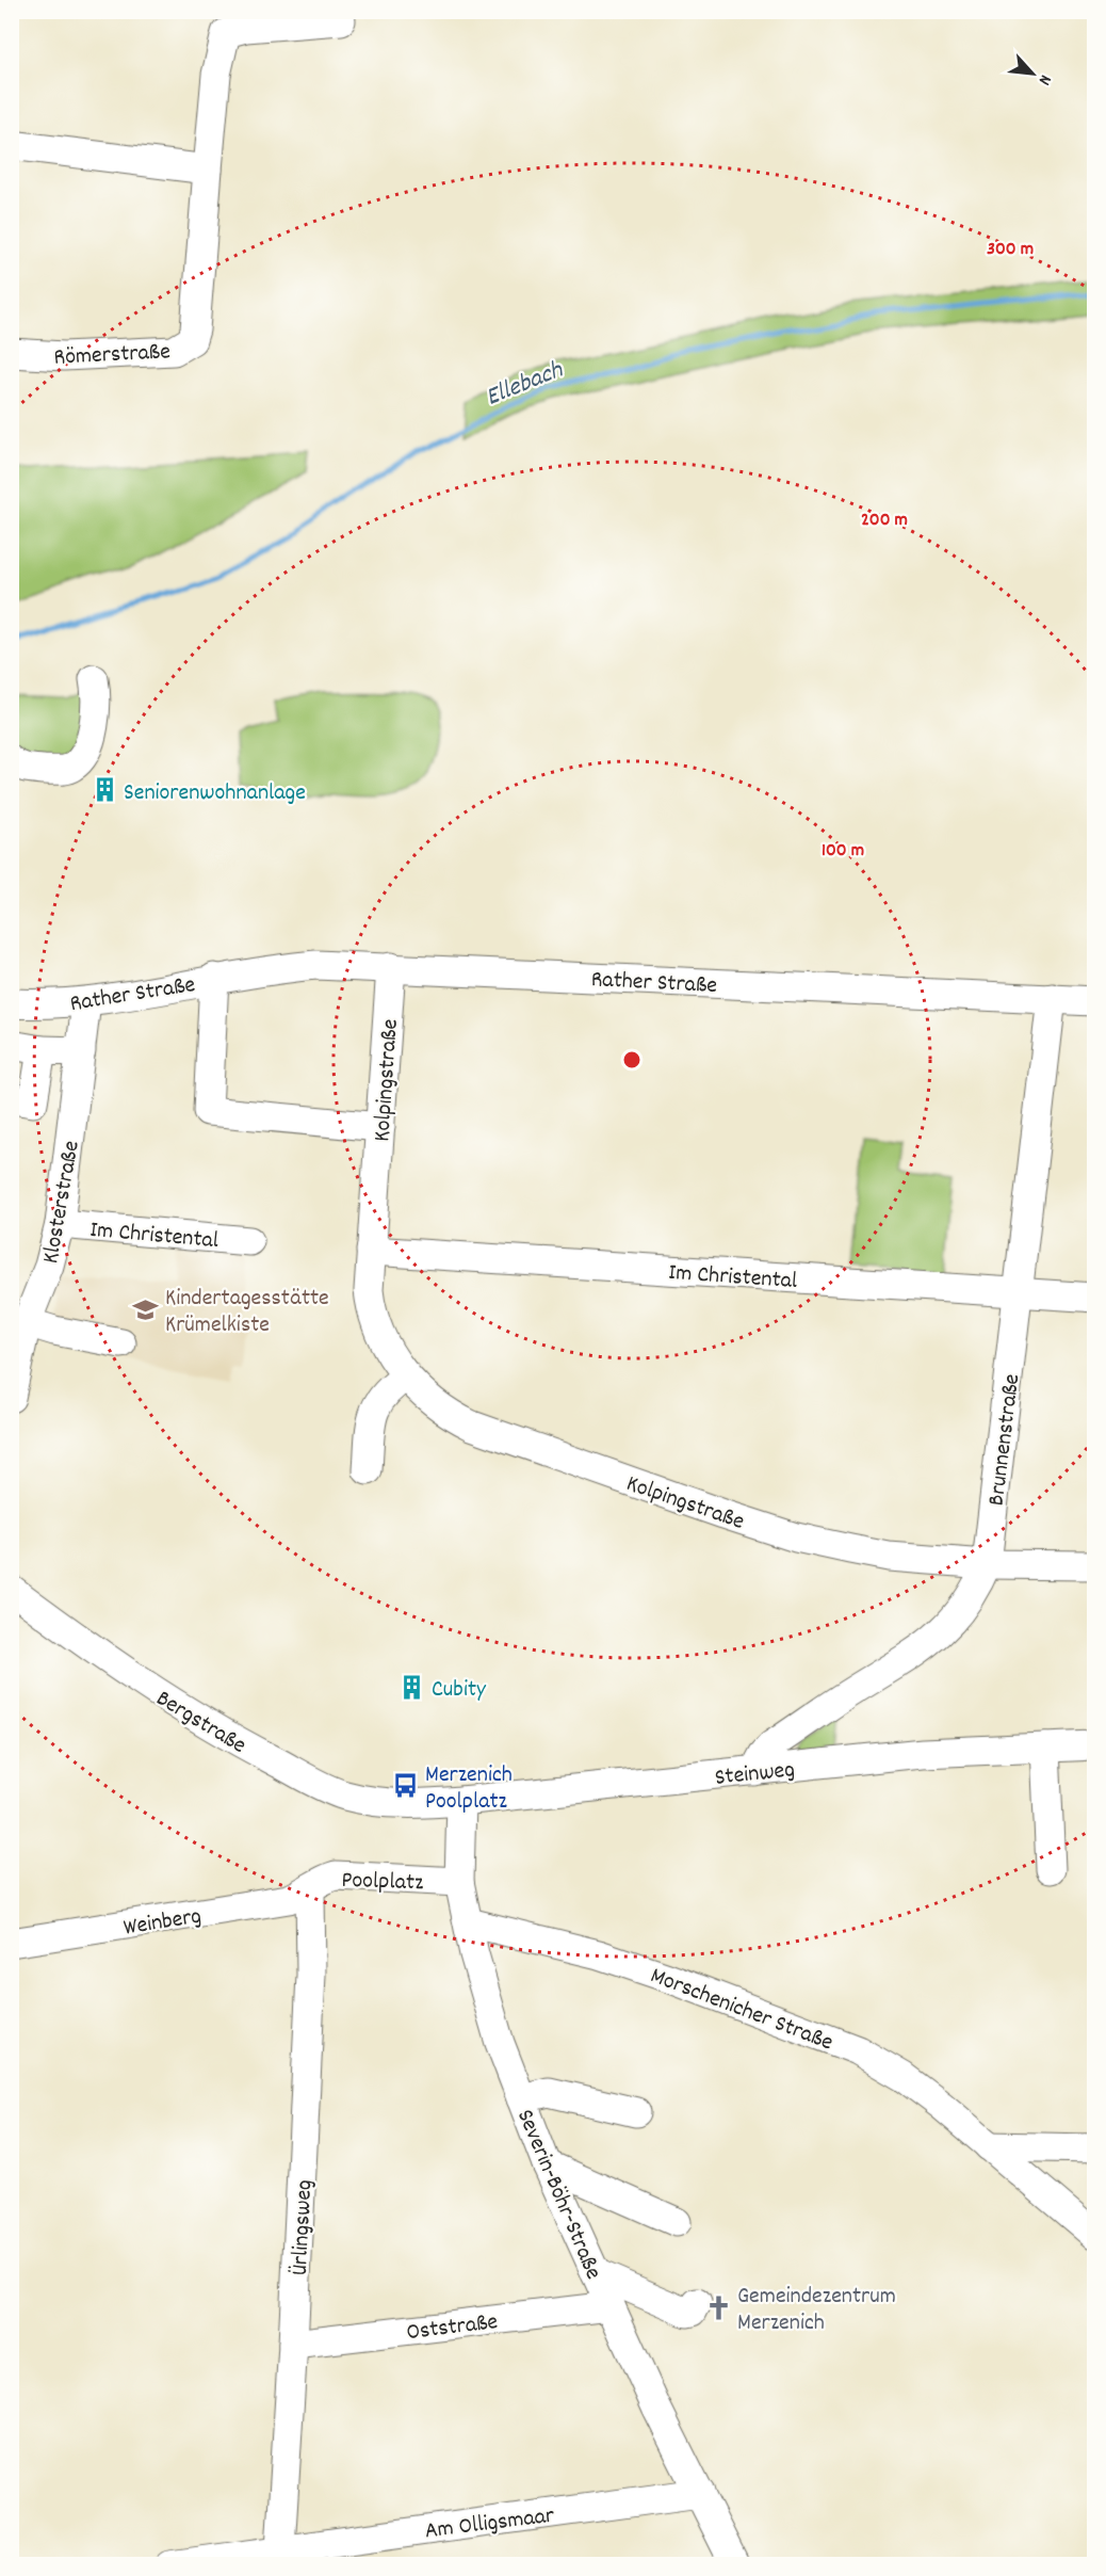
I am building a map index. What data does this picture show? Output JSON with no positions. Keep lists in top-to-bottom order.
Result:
{
  "streets": {
    "street": [
      "Römerstraße",
      "Rather Straße",
      "Kolpingstraße",
      "Klosterstraße",
      "Im Christental",
      "Brunnenstraße",
      "Bergstraße",
      "Steinweg",
      "Poolplatz",
      "Weinberg",
      "Morschenicher Straße",
      "Severin-Böhr-Straße",
      "Ürlingsweg",
      "Oststraße",
      "Am Olligsmaar"
    ]
  },
  "crossings": [
    ["Rather Straße", "Kolpingstraße"],
    ["Rather Straße", "Klosterstraße"],
    ["Rather Straße", "Brunnenstraße"],
    ["Kolpingstraße", "Im Christental"],
    ["Kolpingstraße", "Brunnenstraße"],
    ["Klosterstraße", "Im Christental"],
    ["Im Christental", "Brunnenstraße"],
    ["Brunnenstraße", "Steinweg"],
    ["Bergstraße", "Steinweg"],
    ["Steinweg", "Severin-Böhr-Straße"],
    ["Poolplatz", "Weinberg"],
    ["Poolplatz", "Severin-Böhr-Straße"],
    ["Poolplatz", "Ürlingsweg"],
    ["Weinberg", "Ürlingsweg"],
    ["Morschenicher Straße", "Severin-Böhr-Straße"],
    ["Severin-Böhr-Straße", "Oststraße"],
    ["Severin-Böhr-Straße", "Am Olligsmaar"],
    ["Ürlingsweg", "Oststraße"],
    ["Ürlingsweg", "Am Olligsmaar"]
  ],
  "water": ["Ellebach"],
  "places": {
    "building": ["Seniorenwohnanlage", "Cubity"],
    "school or university": ["Kindertagesstätte Krümelkiste"],
    "bus stop": ["Merzenich Poolplatz"],
    "church": ["Gemeindezentrum Merzenich"]
  },
  "north": "bottom right",
  "rings": ["300 m", "200 m", "100 m"]
}
